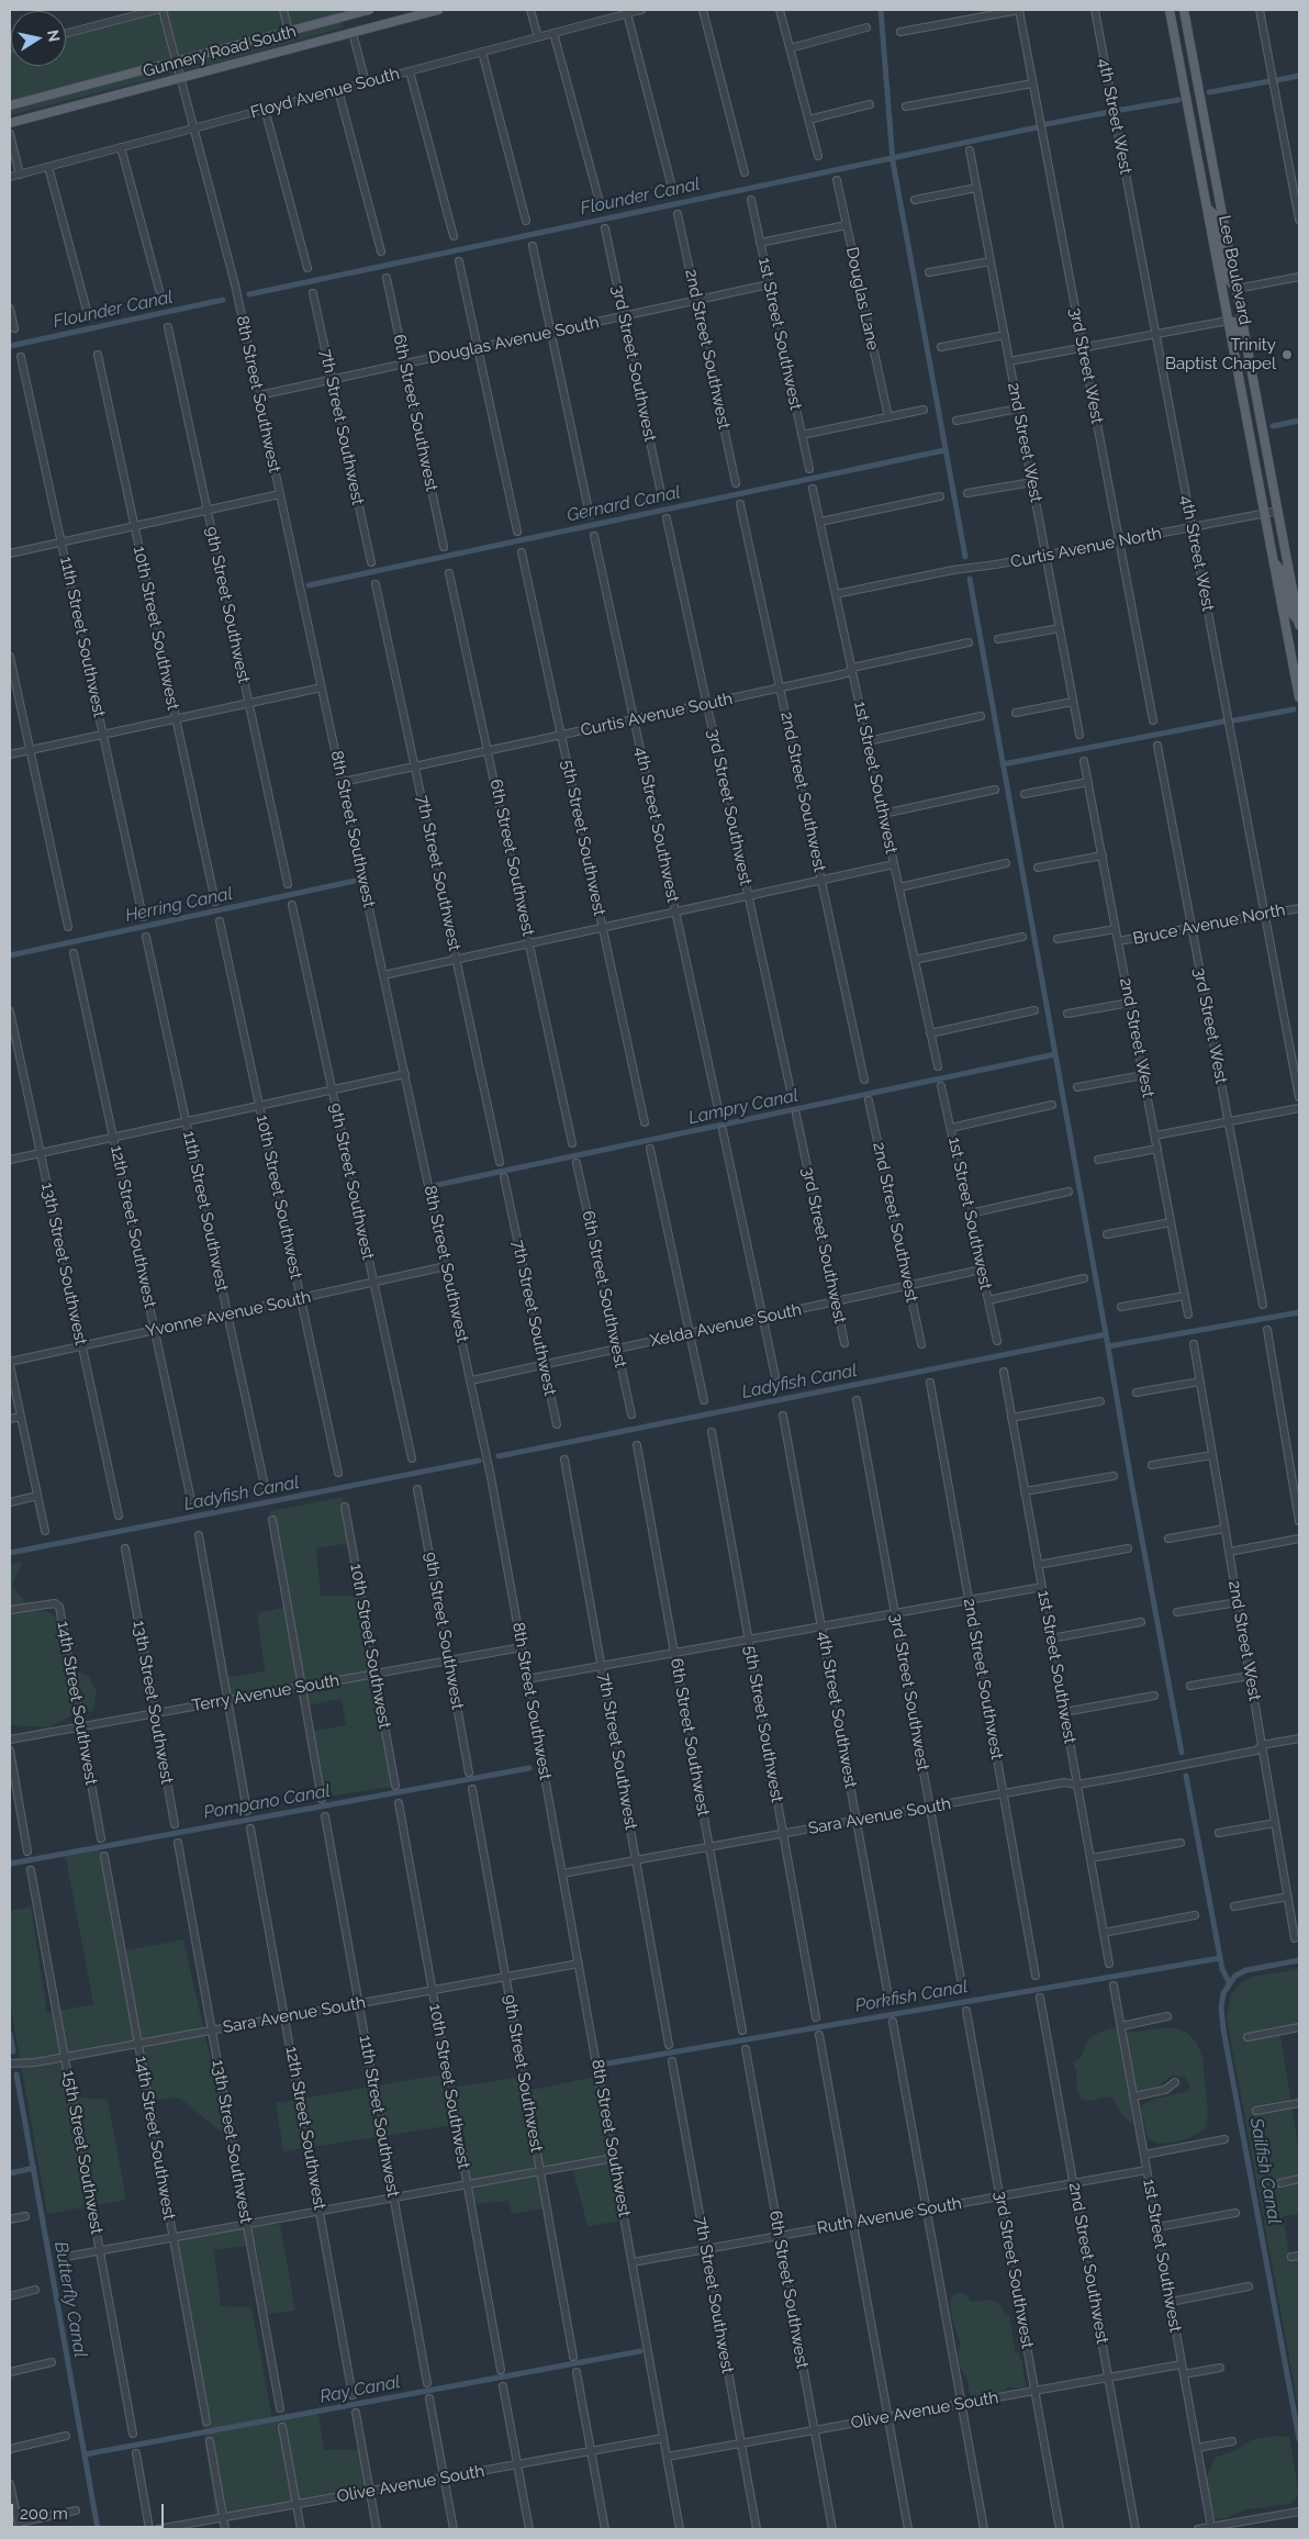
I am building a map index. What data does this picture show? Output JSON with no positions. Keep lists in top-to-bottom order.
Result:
{
  "streets": {
    "main road": ["Gunnery Road South", "Lee Boulevard"],
    "street": [
      "Floyd Avenue South",
      "4th Street West",
      "Douglas Lane",
      "1st Street Southwest",
      "Douglas Avenue South",
      "2nd Street Southwest",
      "3rd Street Southwest",
      "3rd Street West",
      "8th Street Southwest",
      "6th Street Southwest",
      "7th Street Southwest",
      "2nd Street West",
      "Curtis Avenue North",
      "9th Street Southwest",
      "10th Street Southwest",
      "11th Street Southwest",
      "Curtis Avenue South",
      "4th Street Southwest",
      "5th Street Southwest",
      "Bruce Avenue North",
      "12th Street Southwest",
      "13th Street Southwest",
      "Yvonne Avenue South",
      "Xelda Avenue South",
      "Terry Avenue South",
      "14th Street Southwest",
      "Sara Avenue South",
      "15th Street Southwest",
      "Ruth Avenue South",
      "Olive Avenue South"
    ]
  },
  "crossings": [
    ["Gunnery Road South", "8th Street Southwest"],
    ["Floyd Avenue South", "8th Street Southwest"],
    ["4th Street West", "Curtis Avenue North"],
    ["4th Street West", "Bruce Avenue North"],
    ["Lee Boulevard", "Curtis Avenue North"],
    ["1st Street Southwest", "Douglas Avenue South"],
    ["1st Street Southwest", "Curtis Avenue North"],
    ["1st Street Southwest", "Curtis Avenue South"],
    ["1st Street Southwest", "Xelda Avenue South"],
    ["1st Street Southwest", "Sara Avenue South"],
    ["1st Street Southwest", "Ruth Avenue South"],
    ["1st Street Southwest", "Olive Avenue South"],
    ["Douglas Avenue South", "2nd Street Southwest"],
    ["Douglas Avenue South", "3rd Street Southwest"],
    ["Douglas Avenue South", "8th Street Southwest"],
    ["Douglas Avenue South", "6th Street Southwest"],
    ["Douglas Avenue South", "7th Street Southwest"],
    ["2nd Street Southwest", "Curtis Avenue South"],
    ["2nd Street Southwest", "Xelda Avenue South"],
    ["2nd Street Southwest", "Sara Avenue South"],
    ["2nd Street Southwest", "Ruth Avenue South"],
    ["2nd Street Southwest", "Olive Avenue South"],
    ["3rd Street Southwest", "Curtis Avenue South"],
    ["3rd Street Southwest", "Xelda Avenue South"],
    ["3rd Street Southwest", "Sara Avenue South"],
    ["3rd Street Southwest", "Ruth Avenue South"],
    ["3rd Street Southwest", "Olive Avenue South"],
    ["3rd Street West", "Curtis Avenue North"],
    ["3rd Street West", "Bruce Avenue North"],
    ["8th Street Southwest", "Curtis Avenue South"],
    ["8th Street Southwest", "Yvonne Avenue South"],
    ["8th Street Southwest", "Xelda Avenue South"],
    ["8th Street Southwest", "Terry Avenue South"],
    ["8th Street Southwest", "Sara Avenue South"],
    ["8th Street Southwest", "Ruth Avenue South"],
    ["8th Street Southwest", "Olive Avenue South"],
    ["6th Street Southwest", "Curtis Avenue South"],
    ["6th Street Southwest", "Xelda Avenue South"],
    ["6th Street Southwest", "Sara Avenue South"],
    ["6th Street Southwest", "Ruth Avenue South"],
    ["6th Street Southwest", "Olive Avenue South"],
    ["7th Street Southwest", "Curtis Avenue South"],
    ["7th Street Southwest", "Xelda Avenue South"],
    ["7th Street Southwest", "Sara Avenue South"],
    ["7th Street Southwest", "Ruth Avenue South"],
    ["7th Street Southwest", "Olive Avenue South"],
    ["2nd Street West", "Curtis Avenue North"],
    ["2nd Street West", "Bruce Avenue North"],
    ["2nd Street West", "Sara Avenue South"],
    ["9th Street Southwest", "Yvonne Avenue South"],
    ["9th Street Southwest", "Terry Avenue South"],
    ["9th Street Southwest", "Sara Avenue South"],
    ["10th Street Southwest", "Yvonne Avenue South"],
    ["10th Street Southwest", "Terry Avenue South"],
    ["10th Street Southwest", "Sara Avenue South"],
    ["11th Street Southwest", "Yvonne Avenue South"],
    ["11th Street Southwest", "Sara Avenue South"],
    ["Curtis Avenue South", "4th Street Southwest"],
    ["Curtis Avenue South", "5th Street Southwest"],
    ["4th Street Southwest", "Sara Avenue South"],
    ["5th Street Southwest", "Sara Avenue South"],
    ["12th Street Southwest", "Yvonne Avenue South"],
    ["12th Street Southwest", "Sara Avenue South"],
    ["13th Street Southwest", "Yvonne Avenue South"],
    ["13th Street Southwest", "Terry Avenue South"],
    ["13th Street Southwest", "Sara Avenue South"],
    ["Terry Avenue South", "14th Street Southwest"],
    ["14th Street Southwest", "Sara Avenue South"],
    ["Sara Avenue South", "15th Street Southwest"]
  ],
  "water": [
    "Flounder Canal",
    "Gernard Canal",
    "Herring Canal",
    "Lampry Canal",
    "Ladyfish Canal",
    "Pompano Canal",
    "Porkfish Canal",
    "Sailfish Canal",
    "Butterfly Canal",
    "Ray Canal"
  ],
  "places": ["Trinity Baptist Chapel"],
  "scale_bar": "200 m",
  "north": "right"
}
